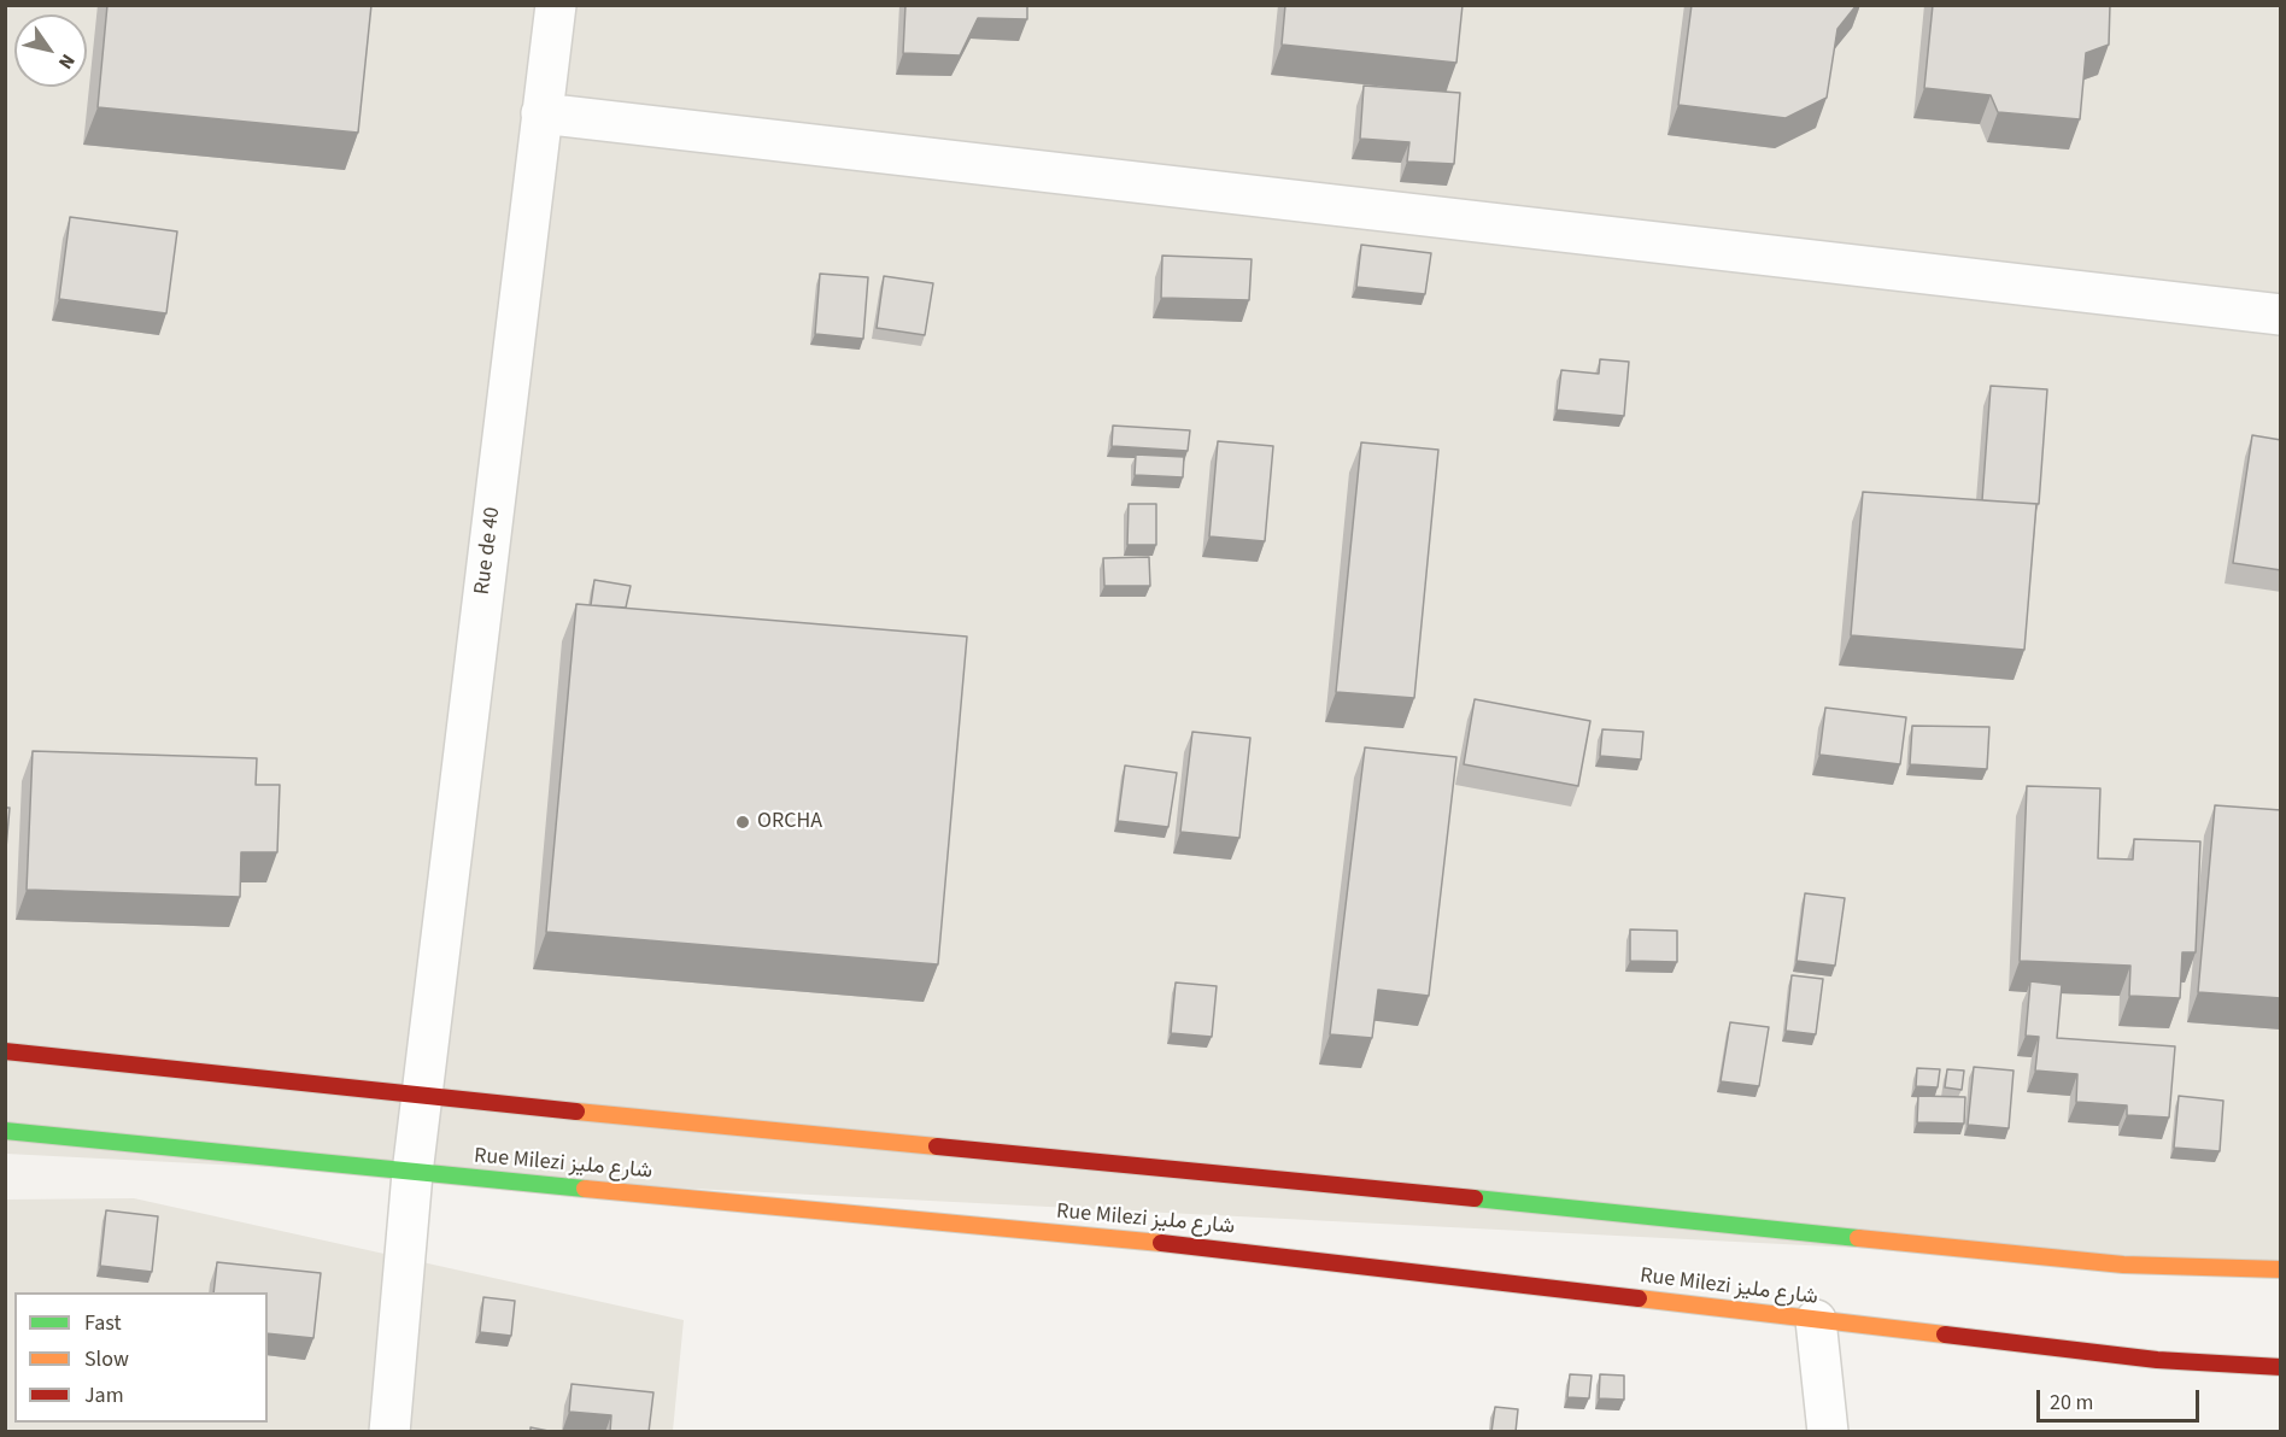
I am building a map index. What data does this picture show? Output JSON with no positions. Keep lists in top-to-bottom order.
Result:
{
  "streets": {
    "street": ["Rue de 40", "Rue Milezi شارع مليز"]
  },
  "crossings": [
    ["Rue de 40", "Rue Milezi شارع مليز"]
  ],
  "places": ["ORCHA"],
  "legend": ["Fast", "Slow", "Jam"],
  "scale_bar": "20 m",
  "north": "bottom right"
}
